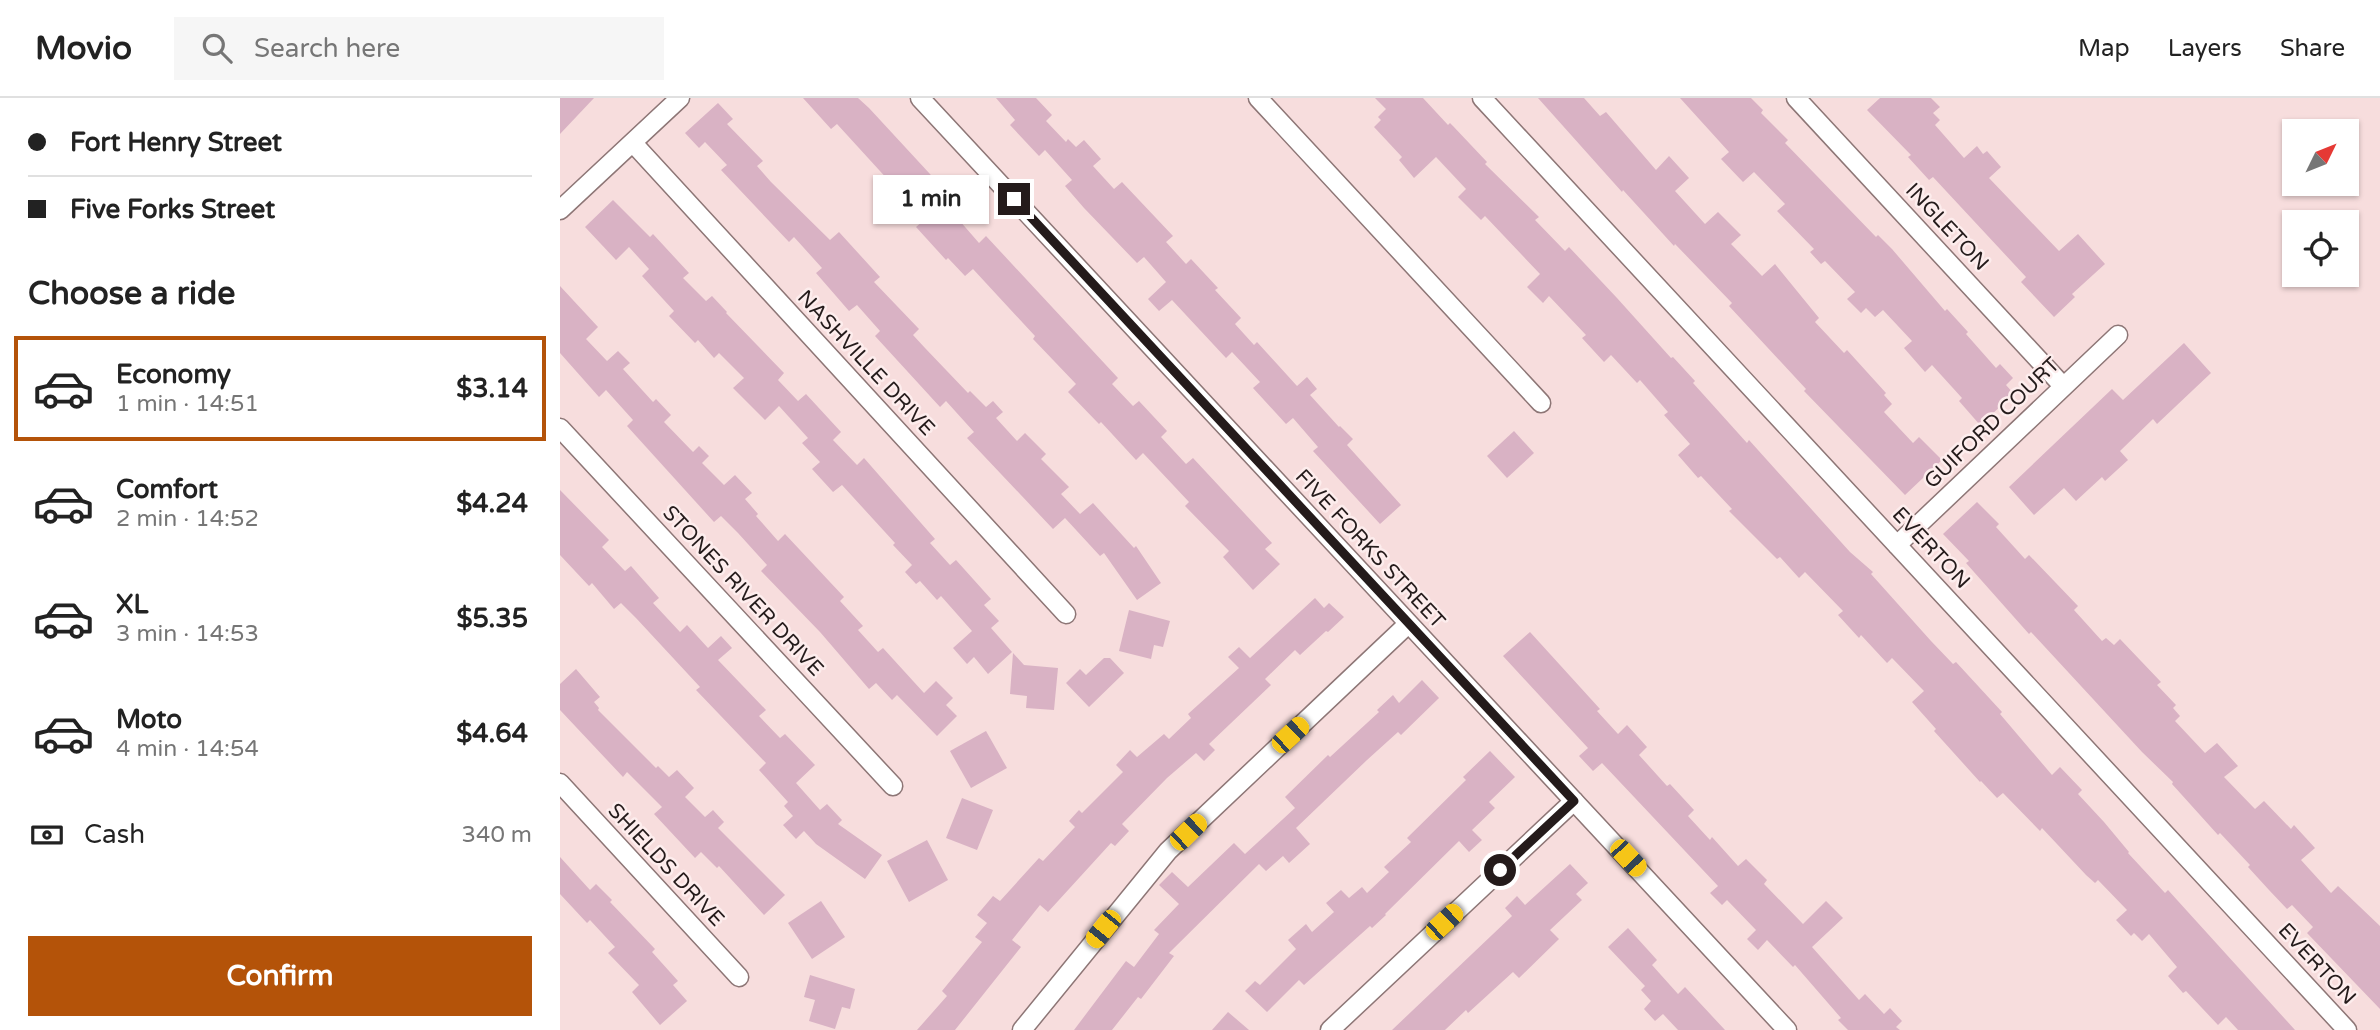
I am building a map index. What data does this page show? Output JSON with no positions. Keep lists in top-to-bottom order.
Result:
{
  "streets": {
    "street": [
      "INGLETON",
      "NASHVILLE DRIVE",
      "GUIFORD COURT",
      "EVERTON",
      "FIVE FORKS STREET",
      "STONES RIVER DRIVE",
      "SHIELDS DRIVE"
    ]
  },
  "crossings": [
    ["INGLETON", "GUIFORD COURT"],
    ["GUIFORD COURT", "EVERTON"]
  ],
  "north": "top right",
  "page": {
    "header": "Movio",
    "search": "Search here",
    "nav": ["Map", "Layers", "Share"],
    "banner": ["Fort Henry Street", "Five Forks Street"],
    "bubble": "1 min",
    "heading": "Choose a ride",
    "list": [
      {
        "name": "Economy",
        "note": "1 min · 14:51",
        "value": "$3.14"
      },
      {
        "name": "Comfort",
        "note": "2 min · 14:52",
        "value": "$4.24"
      },
      {
        "name": "XL",
        "note": "3 min · 14:53",
        "value": "$5.35"
      },
      {
        "name": "Moto",
        "note": "4 min · 14:54",
        "value": "$4.64"
      }
    ],
    "pay": ["Cash", "340 m"],
    "buttons": "Confirm"
  }
}
